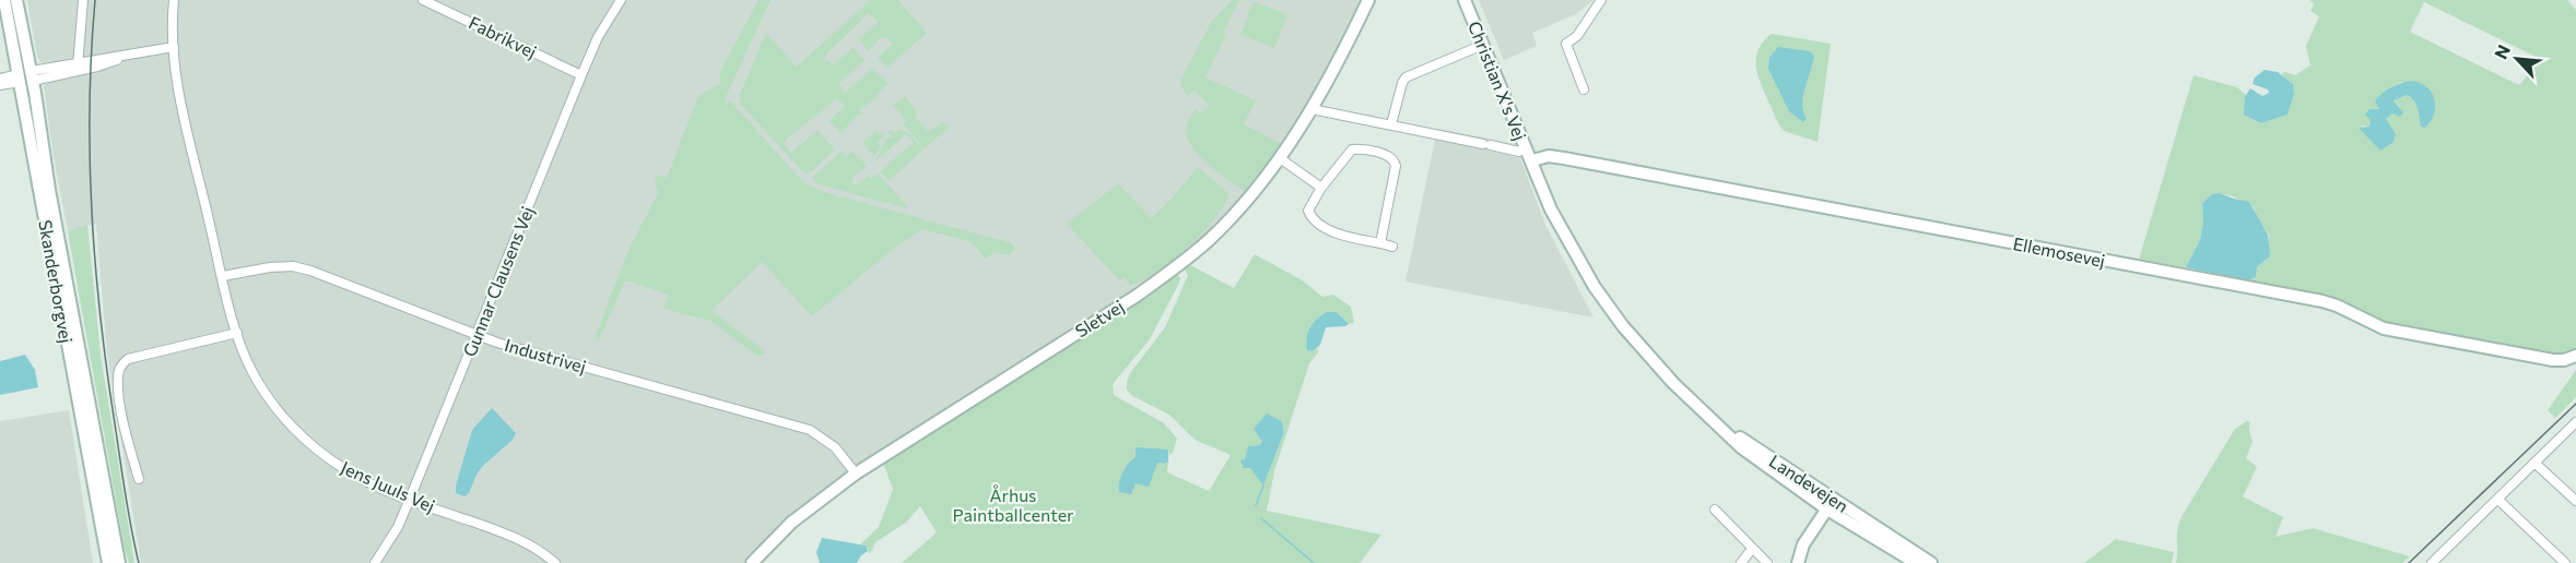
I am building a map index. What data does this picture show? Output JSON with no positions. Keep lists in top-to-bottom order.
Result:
{
  "streets": {
    "main road": [
      "Christian X's Vej",
      "Ellemosevej",
      "Skanderborgvej",
      "Sletvej",
      "Landevejen"
    ],
    "street": [
      "Fabrikvej",
      "Gunnar Clausens Vej",
      "Industrivej",
      "Jens Juuls Vej"
    ]
  },
  "crossings": [
    ["Fabrikvej", "Gunnar Clausens Vej"],
    ["Christian X's Vej", "Ellemosevej"],
    ["Christian X's Vej", "Landevejen"],
    ["Ellemosevej", "Landevejen"],
    ["Gunnar Clausens Vej", "Industrivej"],
    ["Gunnar Clausens Vej", "Jens Juuls Vej"],
    ["Sletvej", "Industrivej"],
    ["Industrivej", "Jens Juuls Vej"]
  ],
  "parks": ["Århus Paintballcenter"],
  "north": "top left"
}
